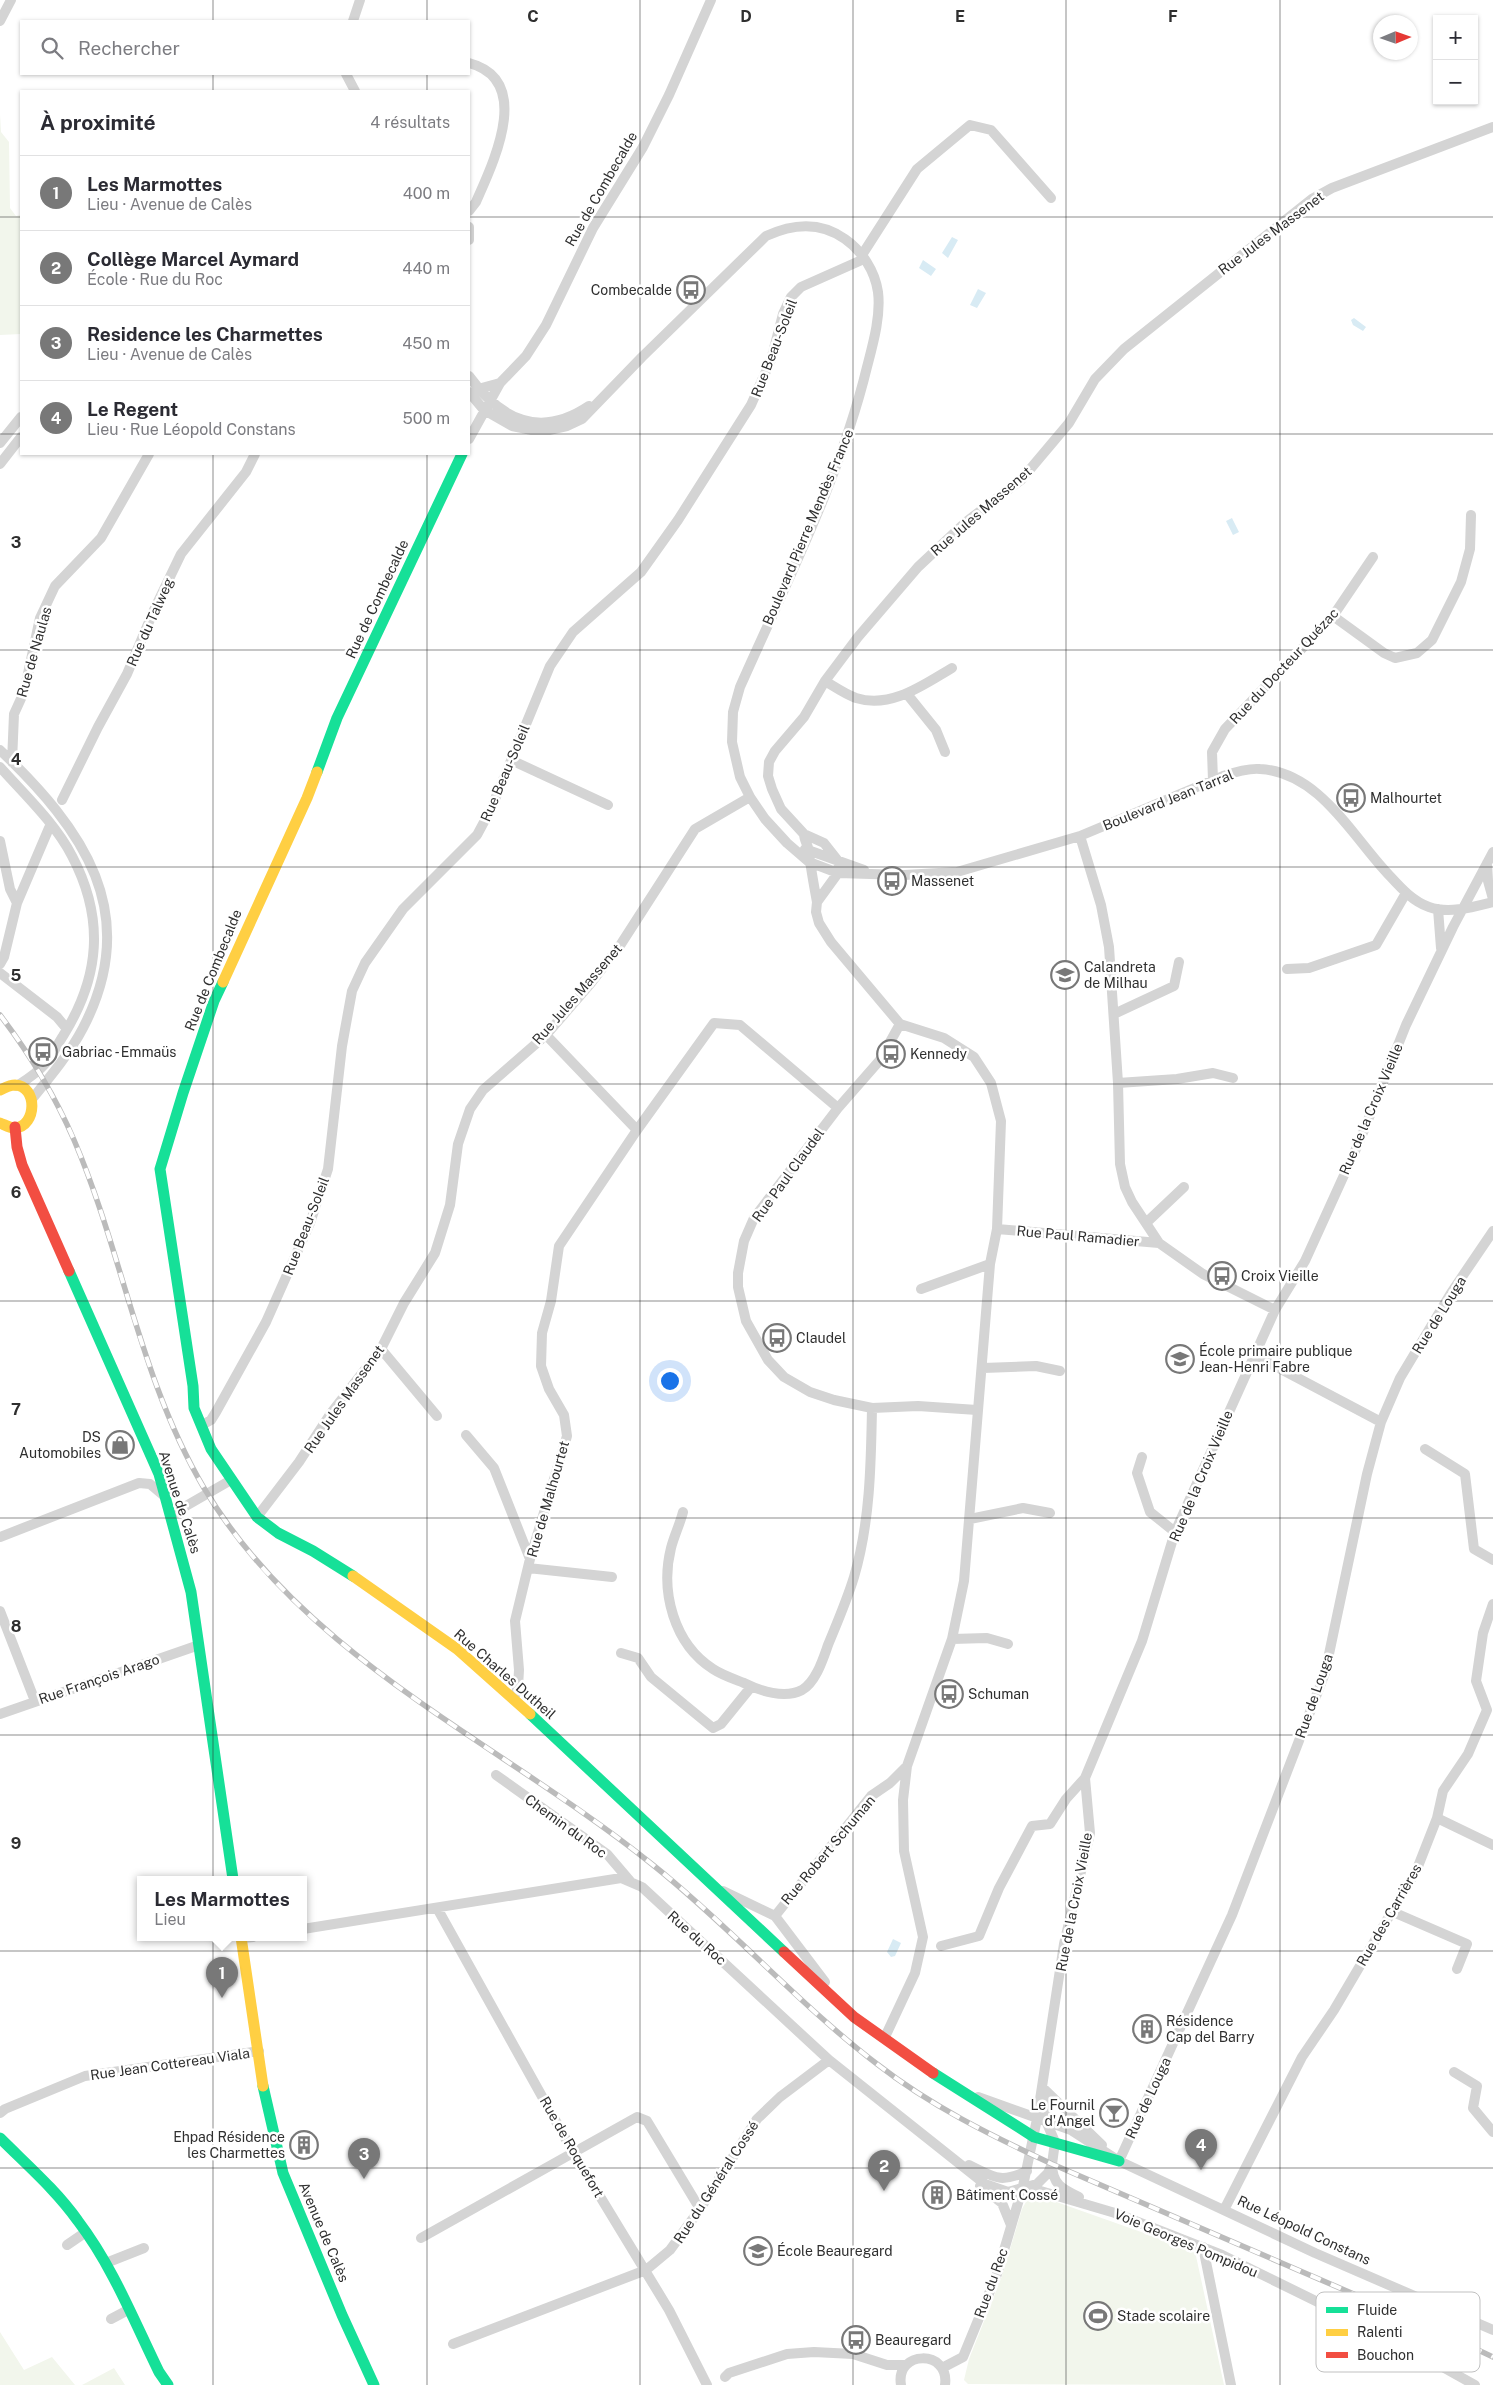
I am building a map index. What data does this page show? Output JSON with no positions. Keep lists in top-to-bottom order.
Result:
{
  "streets": {
    "street": [
      "Rue de Combecalde",
      "Rue Jules Massenet",
      "Rue Beau-Soleil",
      "Boulevard Pierre Mendès France",
      "Rue du Talweg",
      "Rue de Naulas",
      "Rue du Docteur Quézac",
      "Boulevard Jean Tarral",
      "Rue de la Croix Vieille",
      "Rue Paul Claudel",
      "Rue Paul Ramadier",
      "Rue de Louga",
      "Rue de Malhourtet",
      "Avenue de Calès",
      "Rue Charles Dutheil",
      "Rue François Arago",
      "Chemin du Roc",
      "Rue Robert Schuman",
      "Rue des Carrières",
      "Rue du Roc",
      "Rue Jean Cottereau Viala",
      "Rue de Roquefort",
      "Rue du Général Cossé",
      "Rue Léopold Constans",
      "Voie Georges Pompidou",
      "Rue du Rec"
    ]
  },
  "crossings": [
    ["Rue de Combecalde", "Rue Jules Massenet"],
    ["Rue de Combecalde", "Rue Beau-Soleil"],
    ["Rue de Combecalde", "Boulevard Pierre Mendès France"],
    ["Rue de Combecalde", "Rue Charles Dutheil"],
    ["Rue Jules Massenet", "Boulevard Pierre Mendès France"],
    ["Rue Jules Massenet", "Boulevard Jean Tarral"],
    ["Rue Jules Massenet", "Rue Paul Claudel"],
    ["Rue Jules Massenet", "Rue Charles Dutheil"],
    ["Rue Beau-Soleil", "Boulevard Pierre Mendès France"],
    ["Boulevard Pierre Mendès France", "Boulevard Jean Tarral"],
    ["Rue du Docteur Quézac", "Boulevard Jean Tarral"],
    ["Boulevard Jean Tarral", "Rue de la Croix Vieille"],
    ["Rue de la Croix Vieille", "Rue Charles Dutheil"],
    ["Rue de la Croix Vieille", "Rue du Roc"],
    ["Rue de la Croix Vieille", "Rue Léopold Constans"],
    ["Rue de la Croix Vieille", "Voie Georges Pompidou"],
    ["Rue de la Croix Vieille", "Rue du Rec"],
    ["Rue Paul Claudel", "Rue de Malhourtet"],
    ["Rue de Louga", "Rue Léopold Constans"],
    ["Rue de Malhourtet", "Rue Charles Dutheil"],
    ["Avenue de Calès", "Rue François Arago"],
    ["Avenue de Calès", "Rue Jean Cottereau Viala"],
    ["Rue Charles Dutheil", "Rue Robert Schuman"],
    ["Rue Charles Dutheil", "Rue Léopold Constans"],
    ["Chemin du Roc", "Rue du Roc"],
    ["Rue des Carrières", "Rue Léopold Constans"],
    ["Rue du Roc", "Rue de Roquefort"],
    ["Rue du Roc", "Rue du Général Cossé"],
    ["Rue du Roc", "Voie Georges Pompidou"],
    ["Rue du Roc", "Rue du Rec"],
    ["Rue de Roquefort", "Rue du Général Cossé"],
    ["Voie Georges Pompidou", "Rue du Rec"]
  ],
  "places": {
    "bus stop": [
      "Combecalde",
      "Malhourtet",
      "Massenet",
      "Gabriac - Emmaüs",
      "Kennedy",
      "Croix Vieille",
      "Claudel",
      "Schuman",
      "Beauregard"
    ],
    "school or university": ["Calandreta de Milhau", "École primaire publique Jean-Henri Fabre", "École Beauregard"],
    "shop": ["DS Automobiles"],
    "building": ["Résidence Cap del Barry", "Ehpad Résidence les Charmettes", "Bâtiment Cossé"],
    "bar": ["Le Fournil d'Angel"],
    "sports": ["Stade scolaire"]
  },
  "legend": ["Fluide", "Ralenti", "Bouchon"],
  "north": "right",
  "page": {
    "map_buttons": ["+", "−"],
    "search": "Rechercher",
    "heading": ["À proximité", "4 résultats"],
    "list": [
      {
        "mark": "1",
        "name": "Les Marmottes",
        "note": "Lieu · Avenue de Calès",
        "value": "400 m"
      },
      {
        "mark": "2",
        "name": "Collège Marcel Aymard",
        "note": "École · Rue du Roc",
        "value": "440 m"
      },
      {
        "mark": "3",
        "name": "Residence les Charmettes",
        "note": "Lieu · Avenue de Calès",
        "value": "450 m"
      },
      {
        "mark": "4",
        "name": "Le Regent",
        "note": "Lieu · Rue Léopold Constans",
        "value": "500 m"
      }
    ],
    "popup": ["Les Marmottes", "Lieu"],
    "pins": [
      "1",
      "4",
      "3",
      "2"
    ]
  },
  "grid": {
    "columns": [
      "C",
      "D",
      "E",
      "F"
    ],
    "rows": [
      "3",
      "4",
      "5",
      "6",
      "7",
      "8",
      "9"
    ]
  }
}
